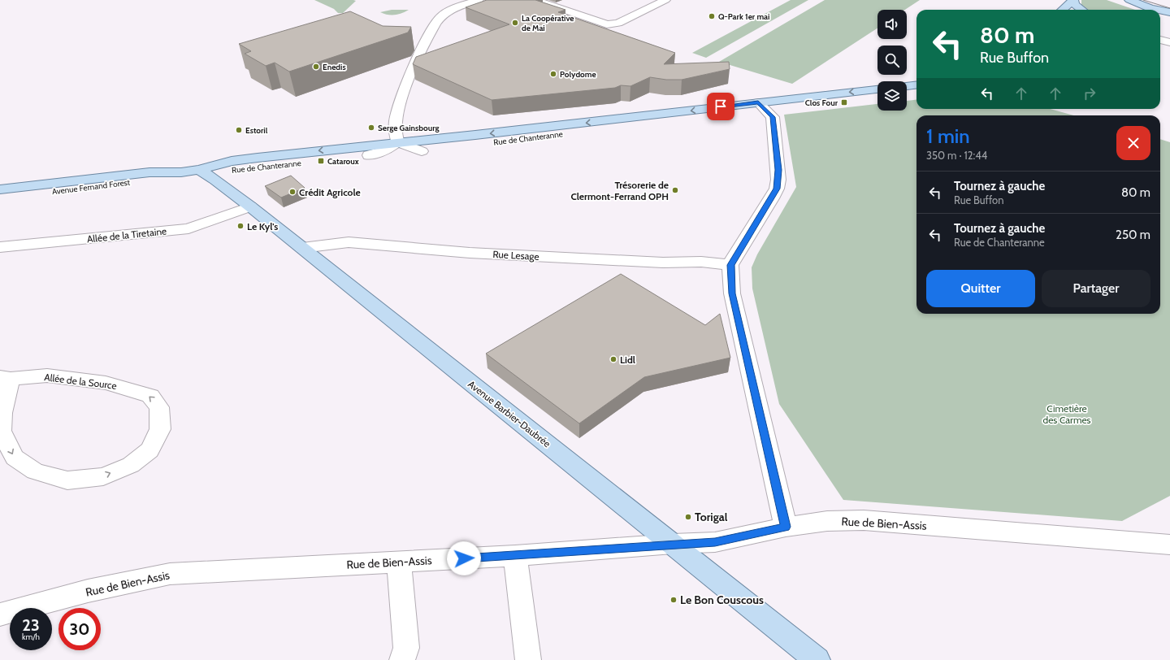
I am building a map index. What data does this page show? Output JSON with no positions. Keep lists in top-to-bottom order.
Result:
{
  "streets": {
    "main road": ["Rue de Chanteranne", "Avenue Fernand Forest", "Avenue Barbier-Daubrée"],
    "street": [
      "Allée de la Tiretaine",
      "Rue Lesage",
      "Allée de la Source",
      "Rue de Bien-Assis"
    ]
  },
  "crossings": [
    ["Rue de Chanteranne", "Avenue Fernand Forest"],
    ["Rue de Chanteranne", "Avenue Barbier-Daubrée"],
    ["Avenue Fernand Forest", "Avenue Barbier-Daubrée"],
    ["Allée de la Tiretaine", "Avenue Barbier-Daubrée"],
    ["Rue Lesage", "Avenue Barbier-Daubrée"],
    ["Avenue Barbier-Daubrée", "Rue de Bien-Assis"]
  ],
  "parks": ["Cimetière des Carmes"],
  "places": {
    "other": [
      "Q-Park 1er mai",
      "La Coopérative de Mai",
      "Enedis",
      "Polydome",
      "Serge Gainsbourg",
      "Estoril",
      "Trésorerie de Clermont-Ferrand OPH",
      "Crédit Agricole",
      "Le Kyl's",
      "Lidl",
      "Torigal",
      "Le Bon Couscous"
    ],
    "transit": ["Clos Four", "Cataroux"]
  },
  "page": {
    "turn": ["80 m", "Rue Buffon"],
    "heading": ["1 min", "350 m · 12:44"],
    "list": [
      {
        "name": "Tournez à gauche",
        "note": "Rue Buffon",
        "value": "80 m"
      },
      {
        "name": "Tournez à gauche",
        "note": "Rue de Chanteranne",
        "value": "250 m"
      }
    ],
    "buttons": ["Quitter", "Partager"],
    "speed": "23 km/h",
    "limit": "30"
  }
}
